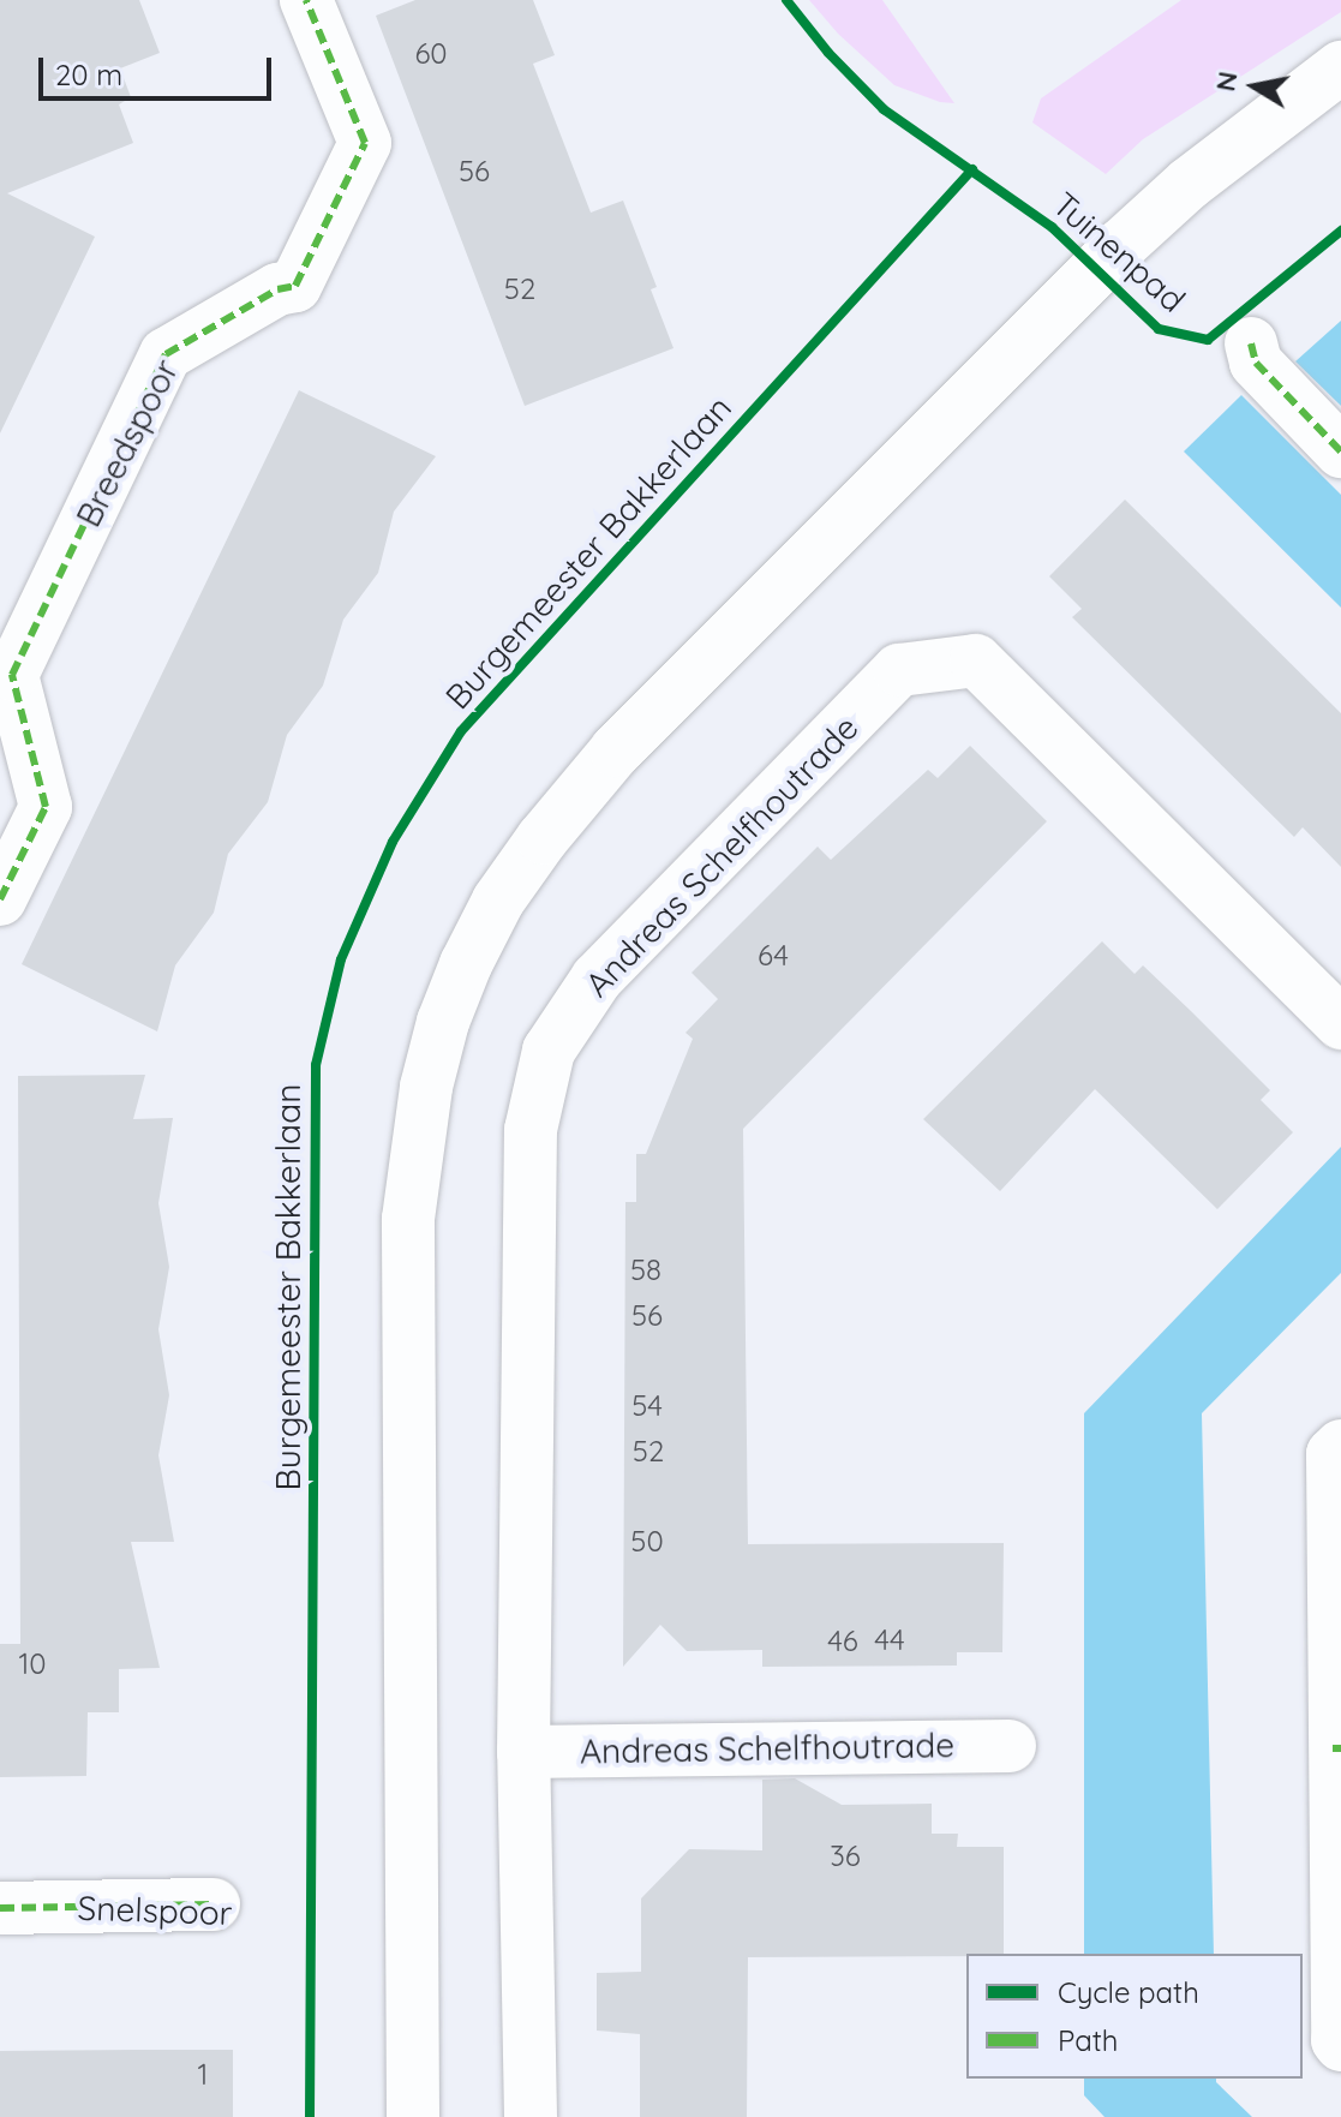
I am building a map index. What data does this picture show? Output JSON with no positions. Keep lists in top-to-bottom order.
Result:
{
  "streets": {
    "street": ["Breedspoor", "Andreas Schelfhoutrade", "Snelspoor"],
    "cycle path": ["Tuinenpad", "Burgemeester Bakkerlaan"]
  },
  "house_numbers": [
    "60",
    "56",
    "52",
    "64",
    "58",
    "56",
    "54",
    "52",
    "50",
    "44",
    "46",
    "10",
    "36",
    "1"
  ],
  "legend": ["Cycle path", "Path"],
  "scale_bar": "20 m",
  "north": "left"
}
